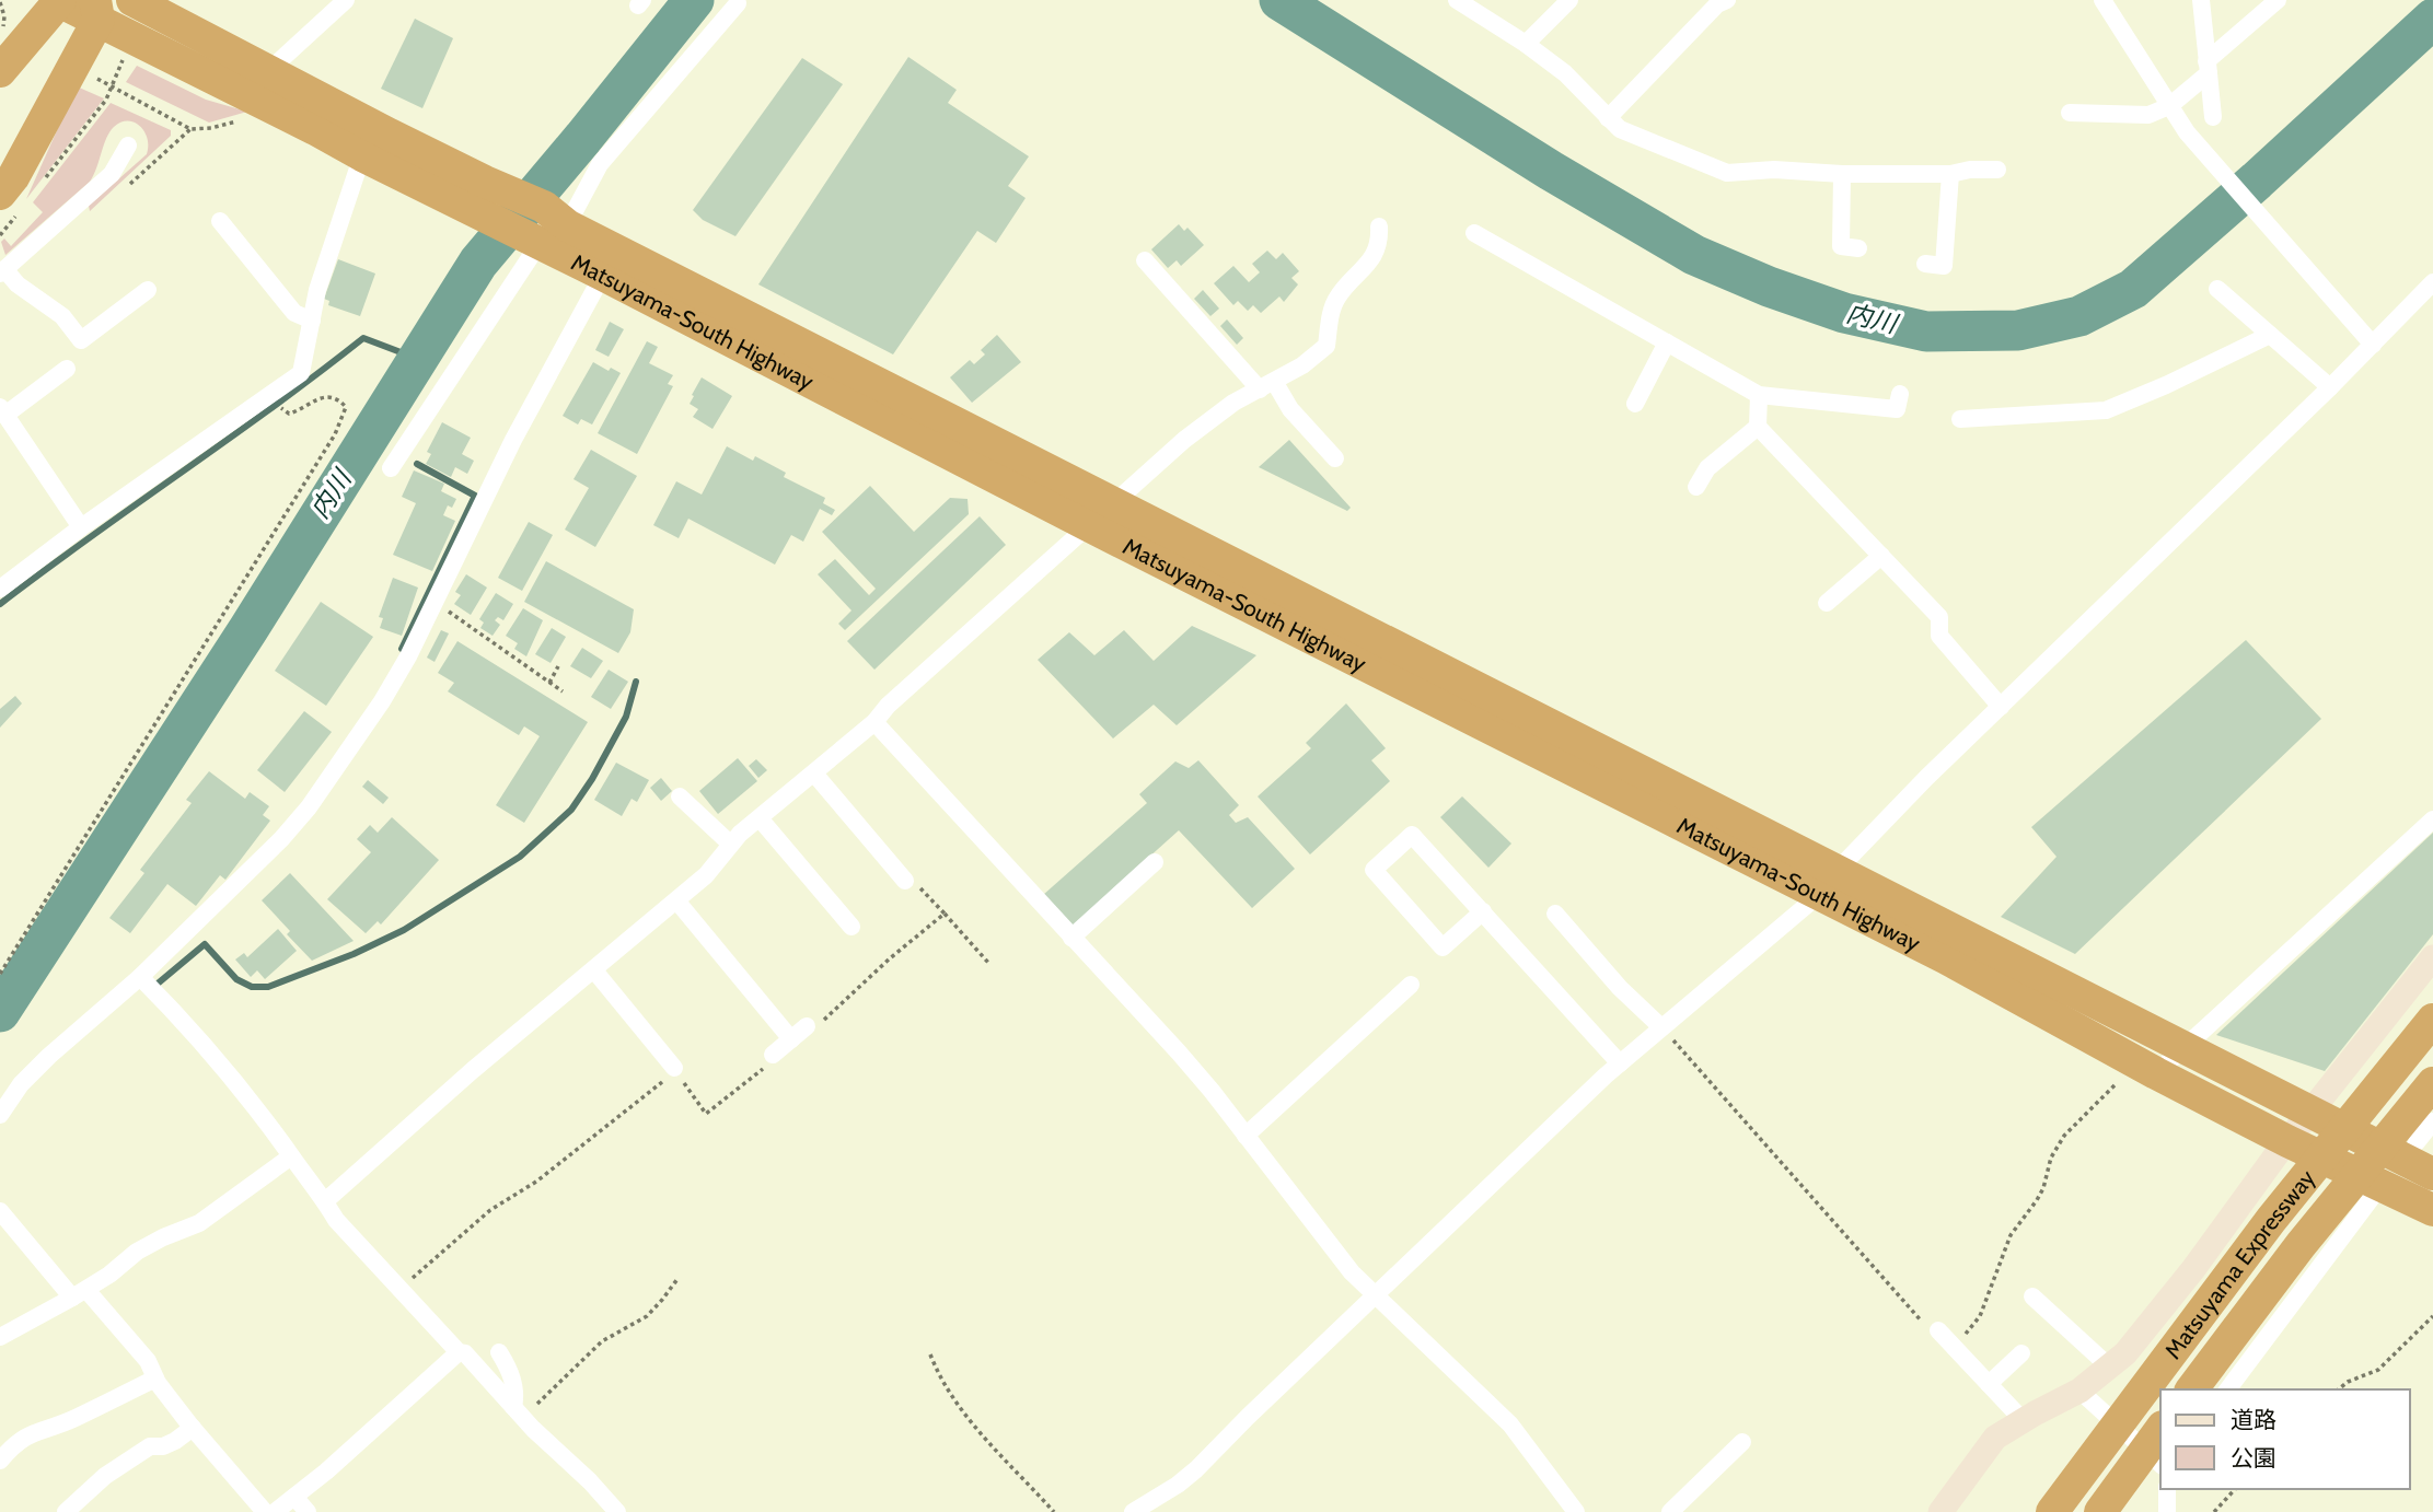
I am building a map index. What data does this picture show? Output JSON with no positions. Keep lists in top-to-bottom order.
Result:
{
  "streets": {
    "highway": ["Matsuyama-South Highway", "Matsuyama Expressway"]
  },
  "water": ["内川"],
  "legend": ["道路", "公園"]
}
